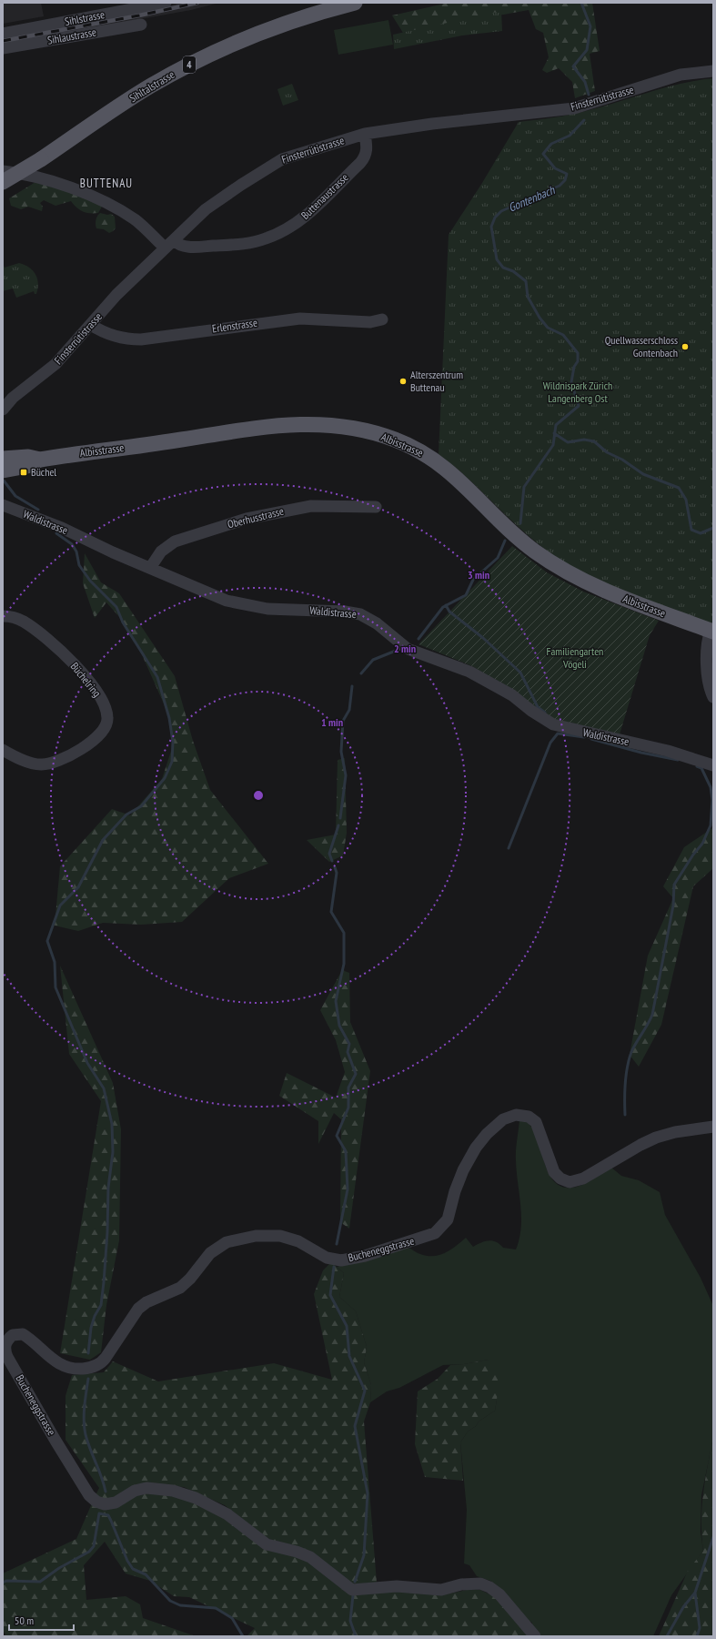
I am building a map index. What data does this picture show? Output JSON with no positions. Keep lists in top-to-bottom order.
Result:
{
  "streets": {
    "main road": ["4", "Sihltalstrasse", "Albisstrasse"],
    "street": [
      "Sihlstrasse",
      "Sihlaustrasse",
      "Finsterrütistrasse",
      "Buttenaustrasse",
      "Erlenstrasse",
      "Oberhusstrasse",
      "Waldistrasse",
      "Büchelring",
      "Bucheneggstrasse"
    ]
  },
  "crossings": [
    ["Finsterrütistrasse", "Buttenaustrasse"],
    ["Finsterrütistrasse", "Erlenstrasse"],
    ["Oberhusstrasse", "Waldistrasse"]
  ],
  "districts": ["BUTTENAU"],
  "water": ["Gontenbach"],
  "parks": ["Wildnispark Zürich Langenberg Ost", "Familiengarten Vögeli"],
  "places": {
    "other": ["Quellwasserschloss Gontenbach", "Alterszentrum Buttenau"],
    "transit": ["Büchel"]
  },
  "scale_bar": "50 m",
  "rings": ["3 min", "2 min", "1 min"]
}
